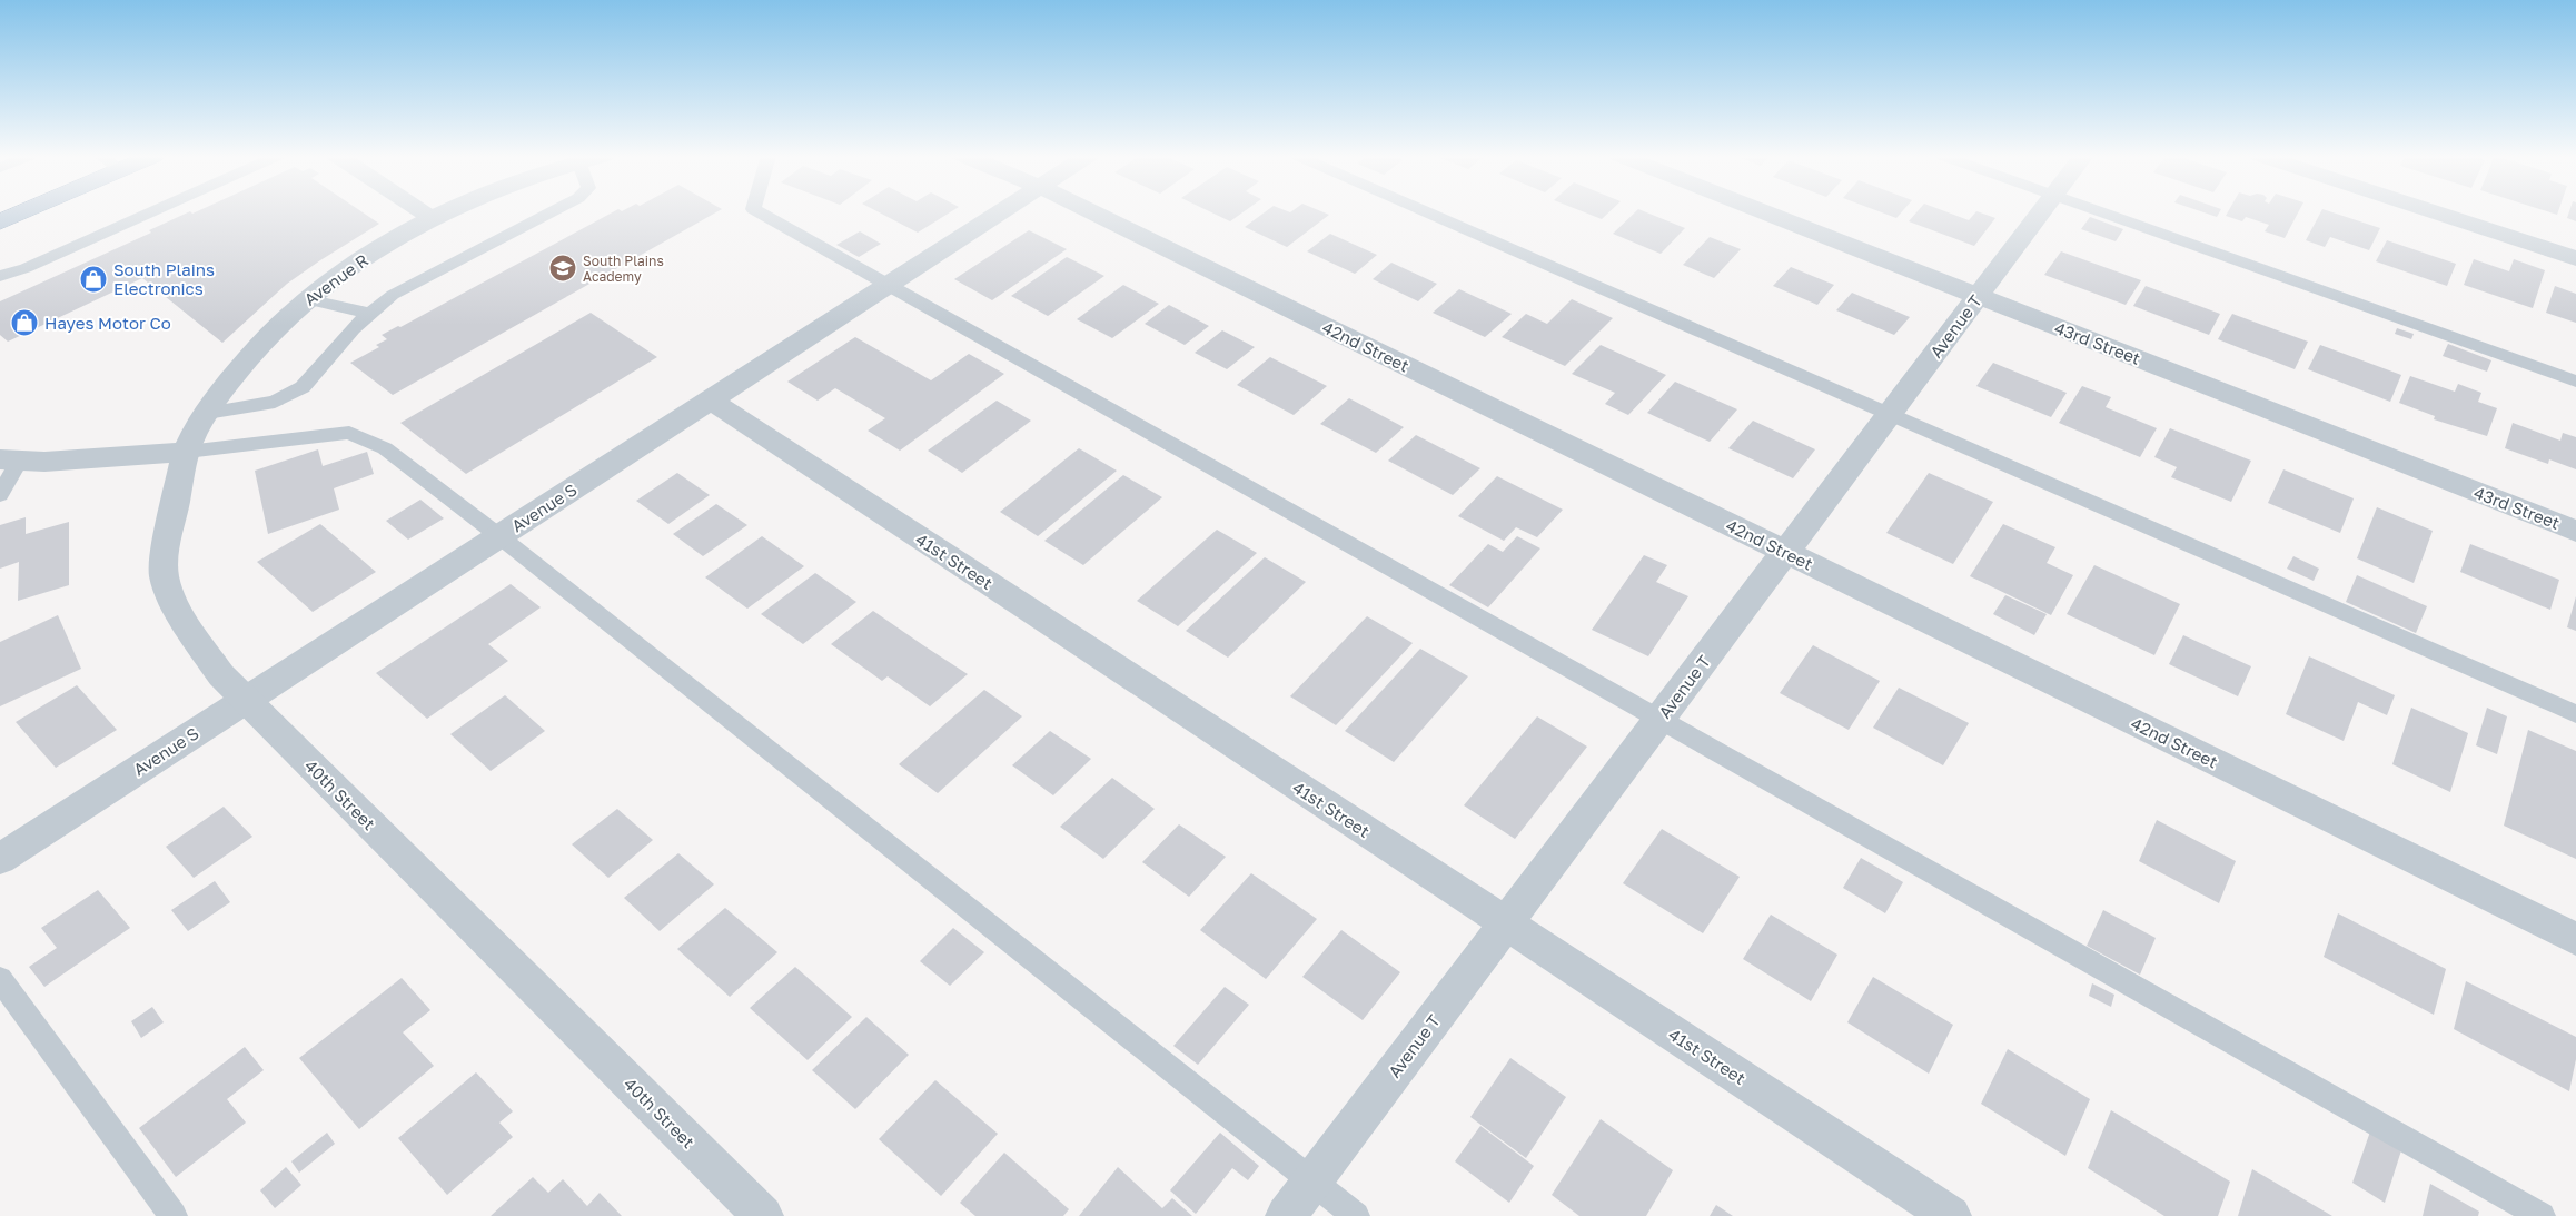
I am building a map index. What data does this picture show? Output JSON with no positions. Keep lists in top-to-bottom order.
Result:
{
  "streets": {
    "street": [
      "Avenue R",
      "Avenue T",
      "43rd Street",
      "42nd Street",
      "Avenue S",
      "41st Street",
      "40th Street"
    ]
  },
  "crossings": [
    ["Avenue R", "40th Street"],
    ["Avenue T", "43rd Street"],
    ["Avenue T", "42nd Street"],
    ["Avenue T", "41st Street"],
    ["Avenue S", "41st Street"],
    ["Avenue S", "40th Street"]
  ],
  "places": {
    "school or university": ["South Plains Academy"],
    "shop": ["South Plains Electronics", "Hayes Motor Co"]
  }
}
